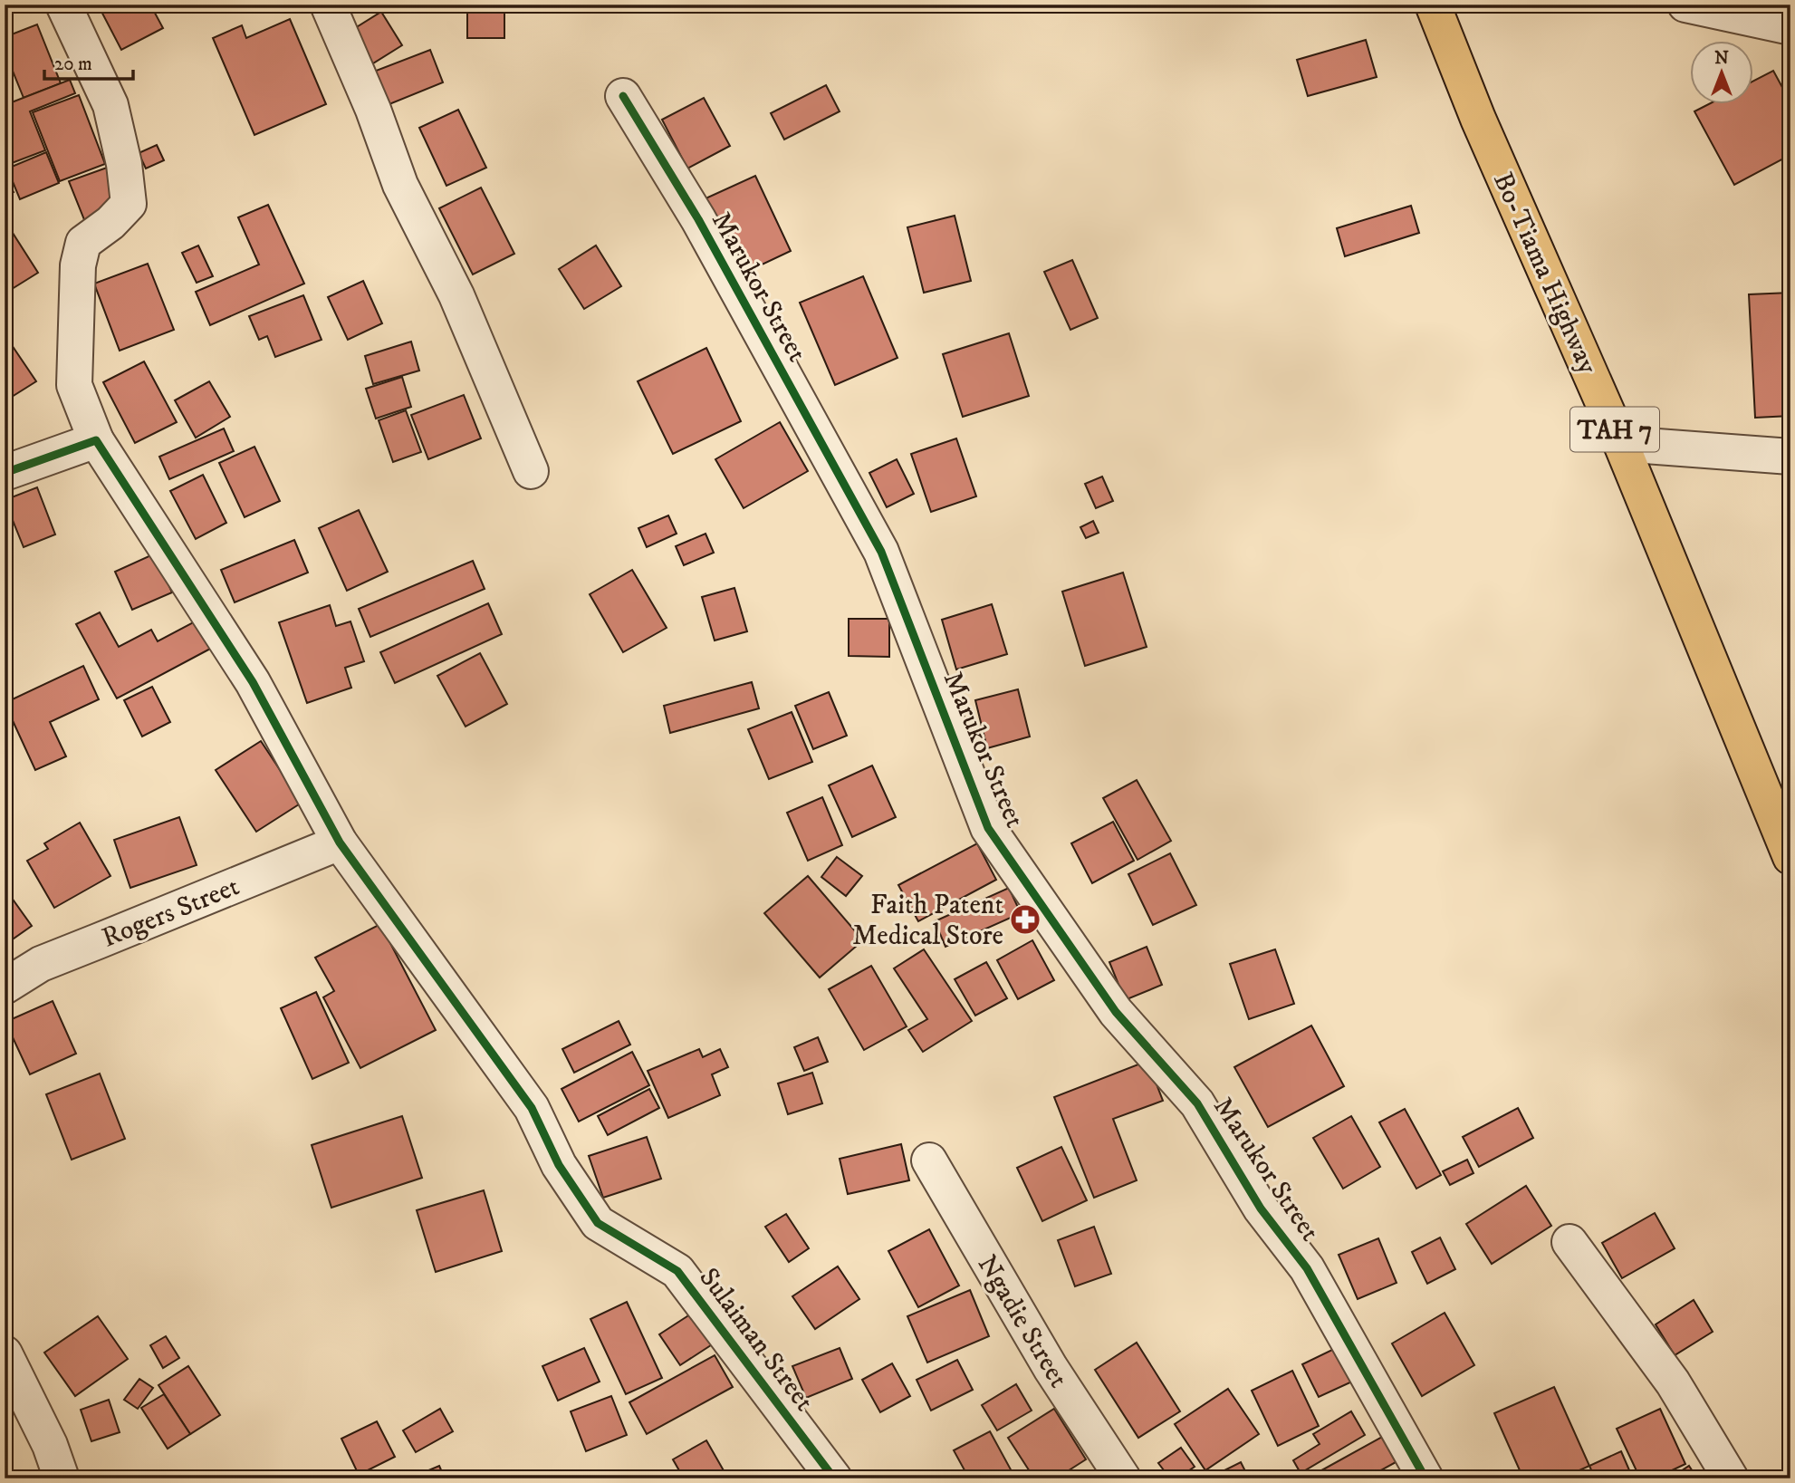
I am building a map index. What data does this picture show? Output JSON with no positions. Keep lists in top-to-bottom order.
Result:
{
  "streets": {
    "highway": ["Bo-Tiama Highway", "TAH 7"],
    "street": [
      "Marukor Street",
      "Rogers Street",
      "Ngadie Street",
      "Sulaiman Street"
    ]
  },
  "crossings": [
    ["Rogers Street", "Sulaiman Street"]
  ],
  "places": {
    "pharmacy": ["Faith Patent Medical Store"]
  },
  "scale_bar": "20 m",
  "north": "top"
}
